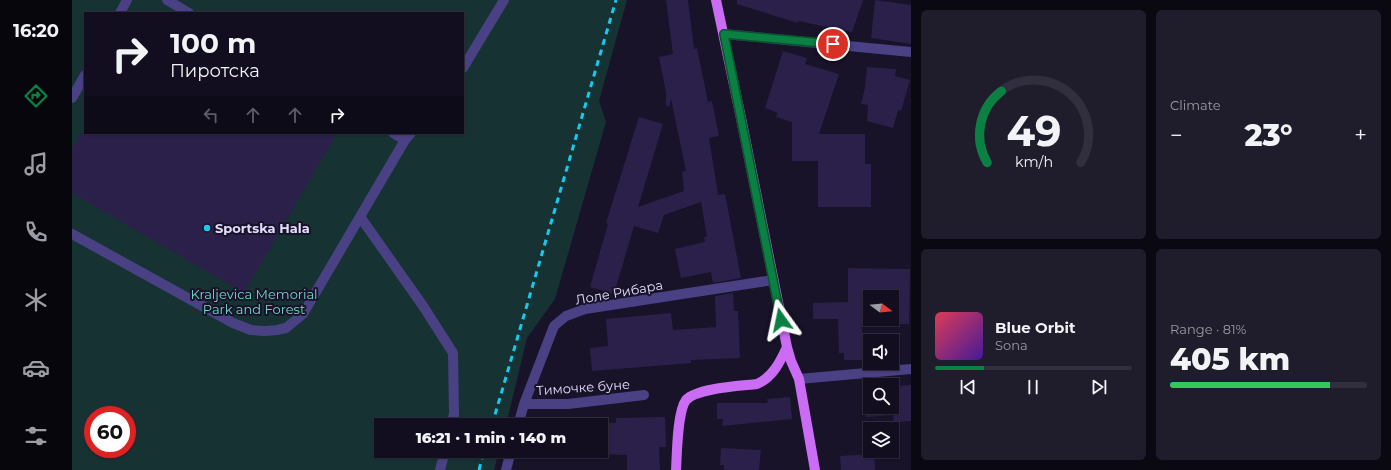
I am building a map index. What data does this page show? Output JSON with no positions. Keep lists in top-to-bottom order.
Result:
{
  "streets": {
    "street": ["Лоле Рибара", "Тимочке буне"]
  },
  "crossings": [
    ["Лоле Рибара", "Тимочке буне"]
  ],
  "parks": ["Kraljevica Memorial Park and Forest"],
  "places": ["Sportska Hala"],
  "north": "right",
  "page": {
    "tabs": "16:20",
    "tile": [
      "Climate",
      ["Range · 81%", "405 km"]
    ],
    "turn": ["100 m", "Пиротска"],
    "heat": ["−", "23°", "+"],
    "song": ["Blue Orbit", "Sona"],
    "limit": "60",
    "trip": "16:21 · 1 min · 140 m",
    "gauge": ["49", "km/h"]
  }
}
